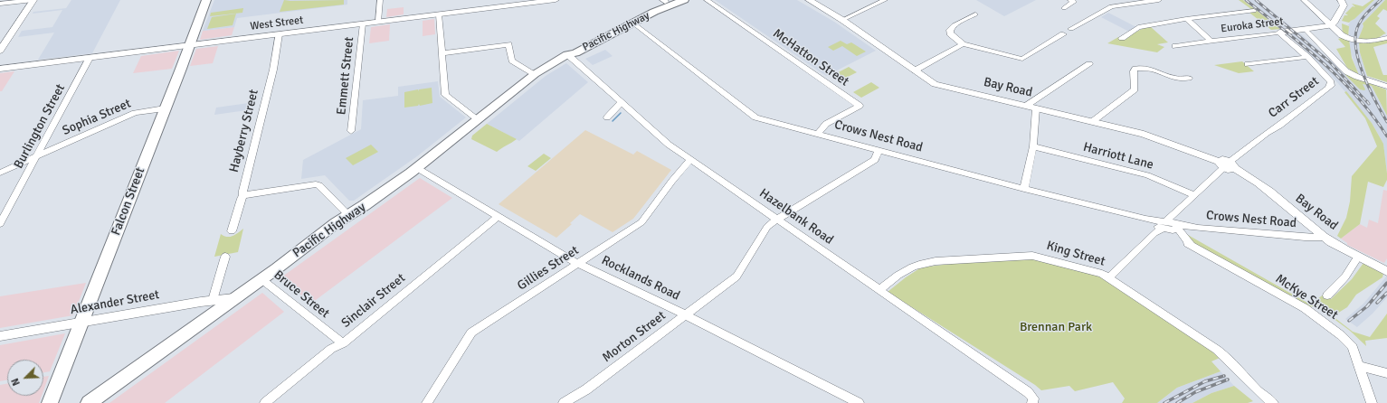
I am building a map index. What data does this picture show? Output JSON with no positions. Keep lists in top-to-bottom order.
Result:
{
  "streets": {
    "main road": ["Pacific Highway", "Falcon Street"],
    "street": [
      "West Street",
      "Euroka Street",
      "McHatton Street",
      "Emmett Street",
      "Bay Road",
      "Carr Street",
      "Sophia Street",
      "Burlington Street",
      "Hayberry Street",
      "Crows Nest Road",
      "Harriott Lane",
      "Hazelbank Road",
      "King Street",
      "Gillies Street",
      "Rocklands Road",
      "Bruce Street",
      "McKye Street",
      "Sinclair Street",
      "Alexander Street",
      "Morton Street"
    ]
  },
  "crossings": [
    ["West Street", "Emmett Street"],
    ["West Street", "Burlington Street"],
    ["West Street", "Hayberry Street"],
    ["West Street", "Falcon Street"],
    ["Euroka Street", "Carr Street"],
    ["Pacific Highway", "Crows Nest Road"],
    ["Pacific Highway", "Hazelbank Road"],
    ["Pacific Highway", "Rocklands Road"],
    ["Pacific Highway", "Bruce Street"],
    ["Pacific Highway", "Alexander Street"],
    ["McHatton Street", "Crows Nest Road"],
    ["Bay Road", "Carr Street"],
    ["Bay Road", "Crows Nest Road"],
    ["Carr Street", "Crows Nest Road"],
    ["Carr Street", "Harriott Lane"],
    ["Carr Street", "King Street"],
    ["Carr Street", "McKye Street"],
    ["Sophia Street", "Burlington Street"],
    ["Sophia Street", "Falcon Street"],
    ["Crows Nest Road", "McKye Street"],
    ["Crows Nest Road", "Morton Street"],
    ["Falcon Street", "Alexander Street"],
    ["Hazelbank Road", "King Street"],
    ["Hazelbank Road", "Gillies Street"],
    ["Hazelbank Road", "Morton Street"],
    ["Gillies Street", "Rocklands Road"],
    ["Rocklands Road", "Sinclair Street"],
    ["Rocklands Road", "Morton Street"],
    ["Bruce Street", "Sinclair Street"]
  ],
  "parks": ["Brennan Park"],
  "north": "bottom left"
}
